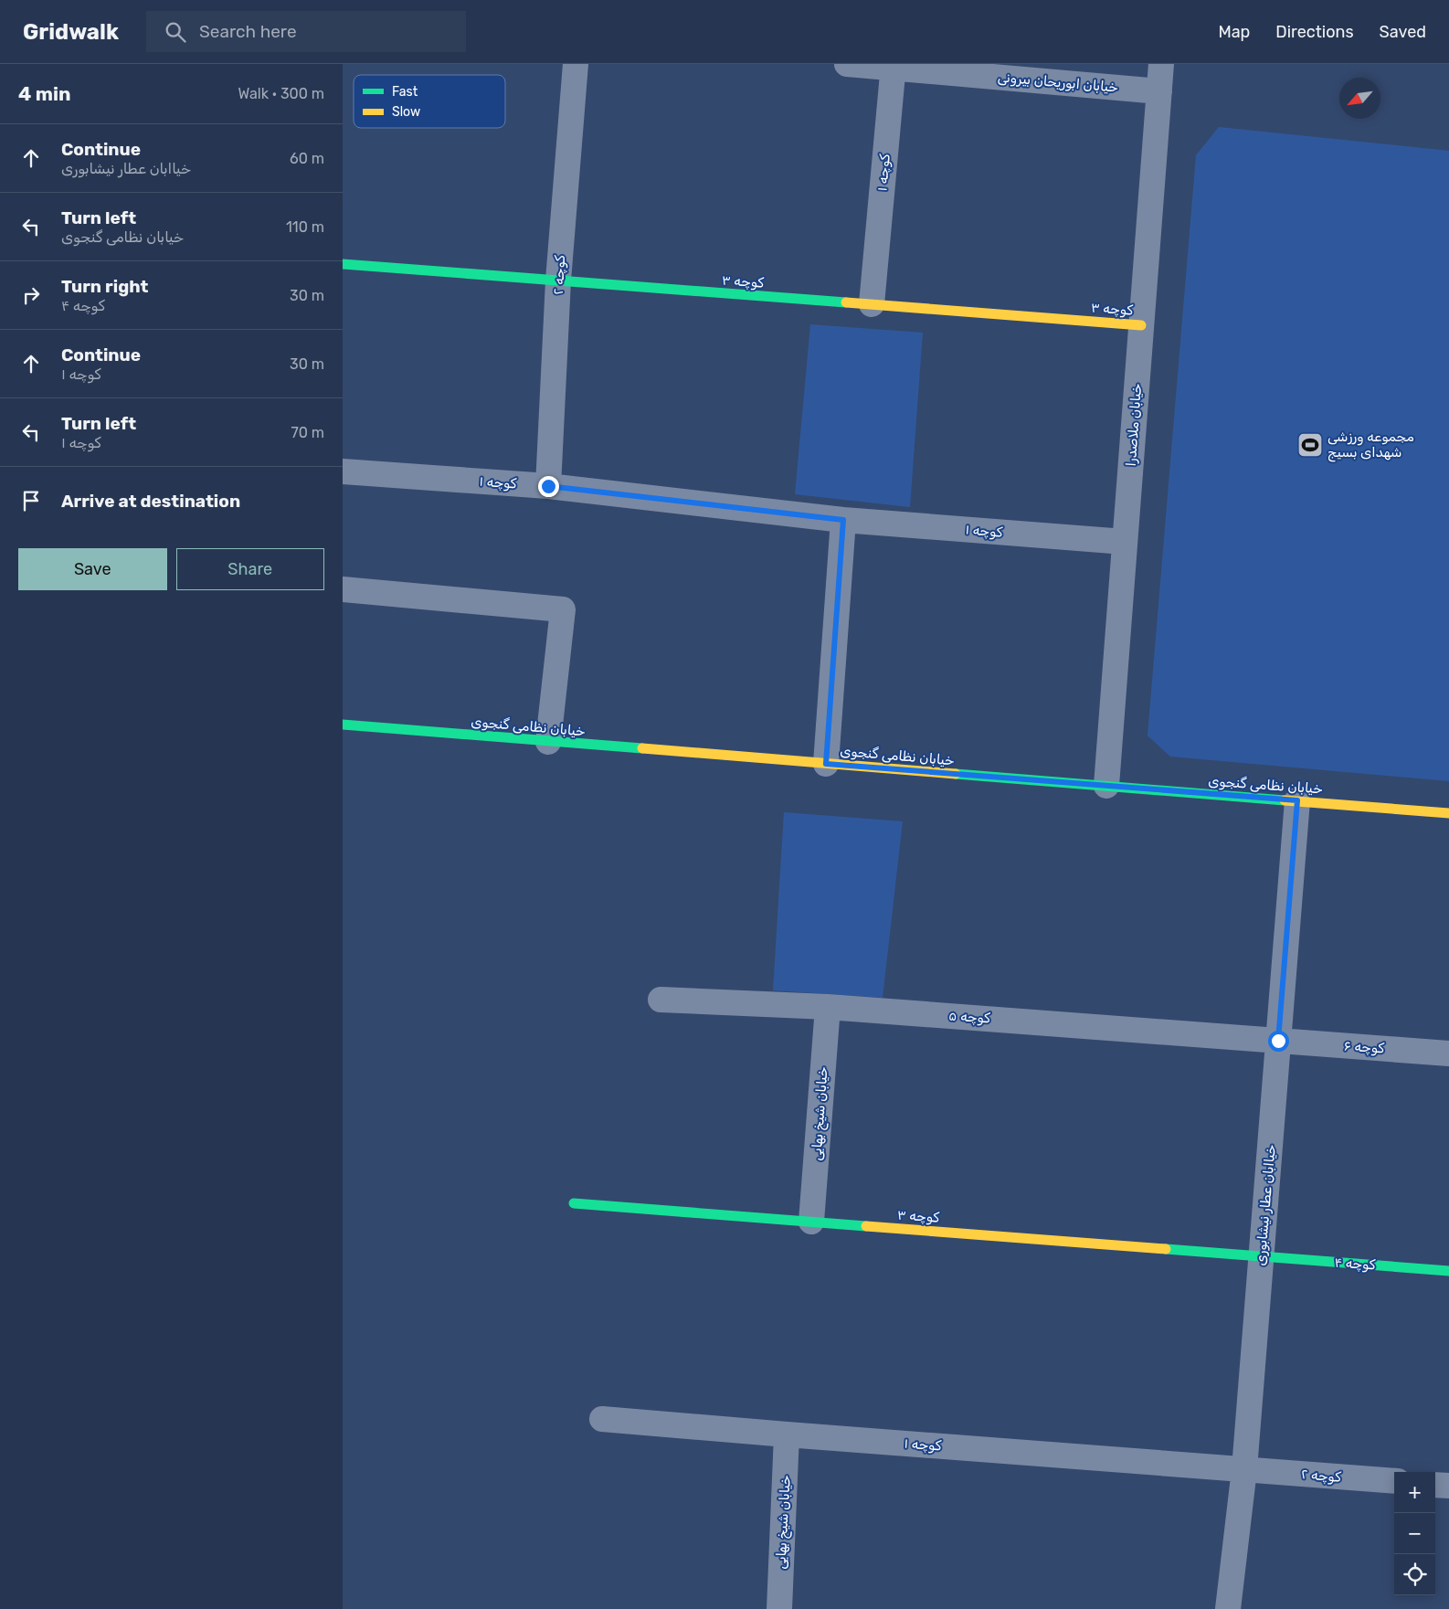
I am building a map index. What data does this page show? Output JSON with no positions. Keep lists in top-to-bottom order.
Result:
{
  "streets": {
    "street": [
      "خیابان ابوریحان بیرونی",
      "کوچه ۱",
      "کوچه ۲",
      "کوچه ۳",
      "خیابان ملاصدرا",
      "خیابان نظامی گنجوی",
      "کوچه ۵",
      "کوچه ۶",
      "خیابان شیخ بهایی",
      "خیاابان عطار نیشابوری",
      "کوچه ۴"
    ]
  },
  "crossings": [
    ["خیابان ابوریحان بیرونی", "کوچه ۱"],
    ["خیابان ابوریحان بیرونی", "خیابان ملاصدرا"],
    ["کوچه ۱", "کوچه ۲"],
    ["کوچه ۱", "کوچه ۳"],
    ["کوچه ۱", "خیابان ملاصدرا"],
    ["کوچه ۱", "خیابان شیخ بهایی"],
    ["کوچه ۱", "خیاابان عطار نیشابوری"],
    ["کوچه ۲", "کوچه ۳"],
    ["کوچه ۲", "خیاابان عطار نیشابوری"],
    ["کوچه ۳", "خیابان ملاصدرا"],
    ["کوچه ۳", "خیابان شیخ بهایی"],
    ["کوچه ۳", "خیاابان عطار نیشابوری"],
    ["کوچه ۳", "کوچه ۴"],
    ["خیابان ملاصدرا", "خیابان نظامی گنجوی"],
    ["خیابان نظامی گنجوی", "خیاابان عطار نیشابوری"],
    ["کوچه ۵", "کوچه ۶"],
    ["کوچه ۵", "خیابان شیخ بهایی"],
    ["کوچه ۵", "خیاابان عطار نیشابوری"],
    ["کوچه ۶", "خیاابان عطار نیشابوری"],
    ["خیاابان عطار نیشابوری", "کوچه ۴"]
  ],
  "places": {
    "sports": ["مجموعه ورزشی شهدای بسیج"]
  },
  "legend": ["Fast", "Slow"],
  "north": "bottom left",
  "page": {
    "header": "Gridwalk",
    "search": "Search here",
    "nav": ["Map", "Directions", "Saved"],
    "heading": ["4 min", "Walk · 300 m"],
    "list": [
      ["Continue", "خیاابان عطار نیشابوری", "60 m"],
      ["Turn left", "خیابان نظامی گنجوی", "110 m"],
      ["Turn right", "کوچه ۴", "30 m"],
      ["Continue", "کوچه ۱", "30 m"],
      ["Turn left", "کوچه ۱", "70 m"],
      "Arrive at destination"
    ],
    "buttons": ["Save", "Share"],
    "map_buttons": ["+", "−"]
  }
}
